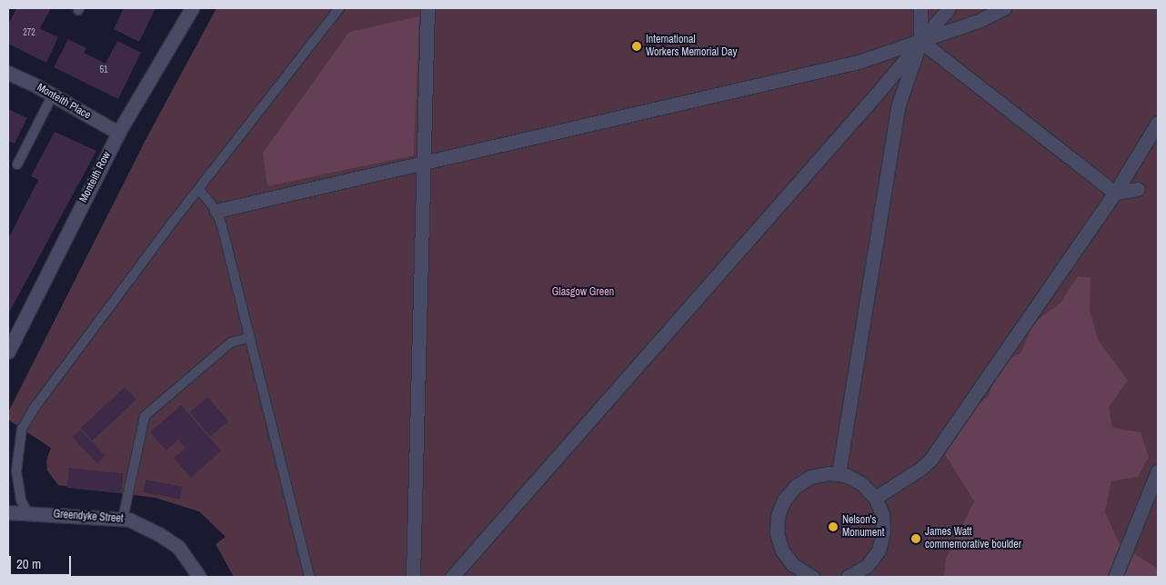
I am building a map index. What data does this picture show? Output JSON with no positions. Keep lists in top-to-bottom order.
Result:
{
  "streets": {
    "street": ["Monteith Place", "Monteith Row", "Greendyke Street"]
  },
  "crossings": [
    ["Monteith Place", "Monteith Row"]
  ],
  "parks": ["Glasgow Green"],
  "places": ["International Workers Memorial Day", "Nelson's Monument", "James Watt commemorative boulder"],
  "house_numbers": ["272", "51"],
  "scale_bar": "20 m"
}
